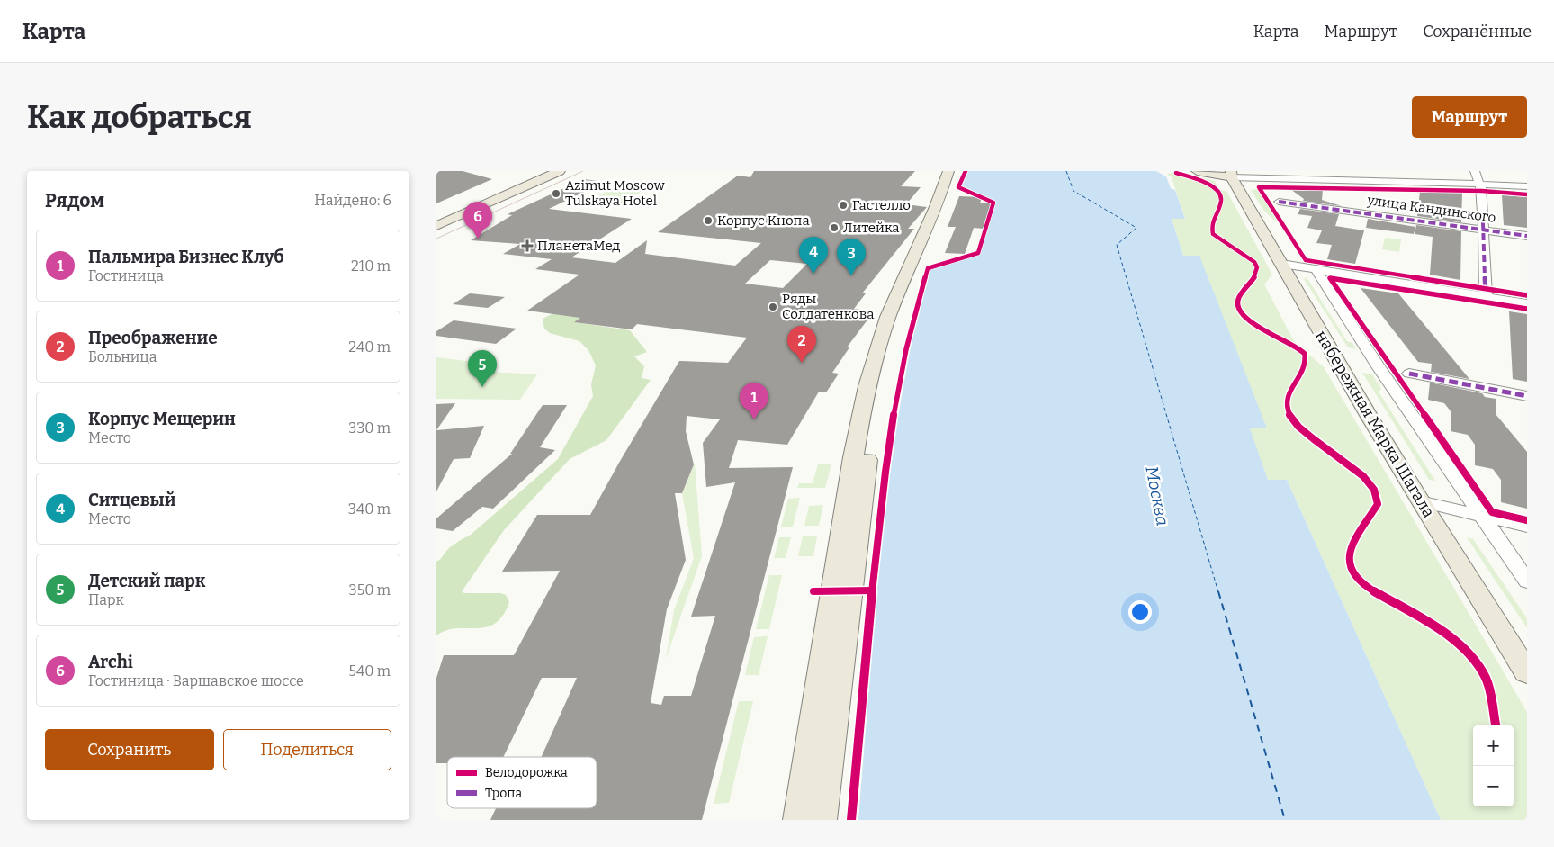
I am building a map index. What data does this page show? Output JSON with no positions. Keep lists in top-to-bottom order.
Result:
{
  "streets": {
    "main road": ["набережная Марка Шагала"],
    "street": ["улица Кандинского"]
  },
  "water": ["Москва"],
  "places": {
    "other": [
      "Azimut Moscow Tulskaya Hotel",
      "Гастелло",
      "Корпус Кнопа",
      "Литейка",
      "Ряды Солдатенкова"
    ],
    "health": ["ПланетаМед"]
  },
  "legend": ["Велодорожка", "Тропа"],
  "page": {
    "header": "Карта",
    "nav": ["Карта", "Маршрут", "Сохранённые"],
    "buttons": [
      "Маршрут",
      ["Сохранить", "Поделиться"]
    ],
    "title": "Как добраться",
    "heading": ["Рядом", "Найдено: 6"],
    "pins": [
      "6",
      "4",
      "3",
      "2",
      "5",
      "1"
    ],
    "list": [
      {
        "mark": "1",
        "name": "Пальмира Бизнес Клуб",
        "note": "Гостиница",
        "value": "210 m"
      },
      {
        "mark": "2",
        "name": "Преображение",
        "note": "Больница",
        "value": "240 m"
      },
      {
        "mark": "3",
        "name": "Корпус Мещерин",
        "note": "Место",
        "value": "330 m"
      },
      {
        "mark": "4",
        "name": "Ситцевый",
        "note": "Место",
        "value": "340 m"
      },
      {
        "mark": "5",
        "name": "Детский парк",
        "note": "Парк",
        "value": "350 m"
      },
      {
        "mark": "6",
        "name": "Archi",
        "note": "Гостиница · Варшавское шоссе",
        "value": "540 m"
      }
    ],
    "map_buttons": ["+", "−"]
  }
}
